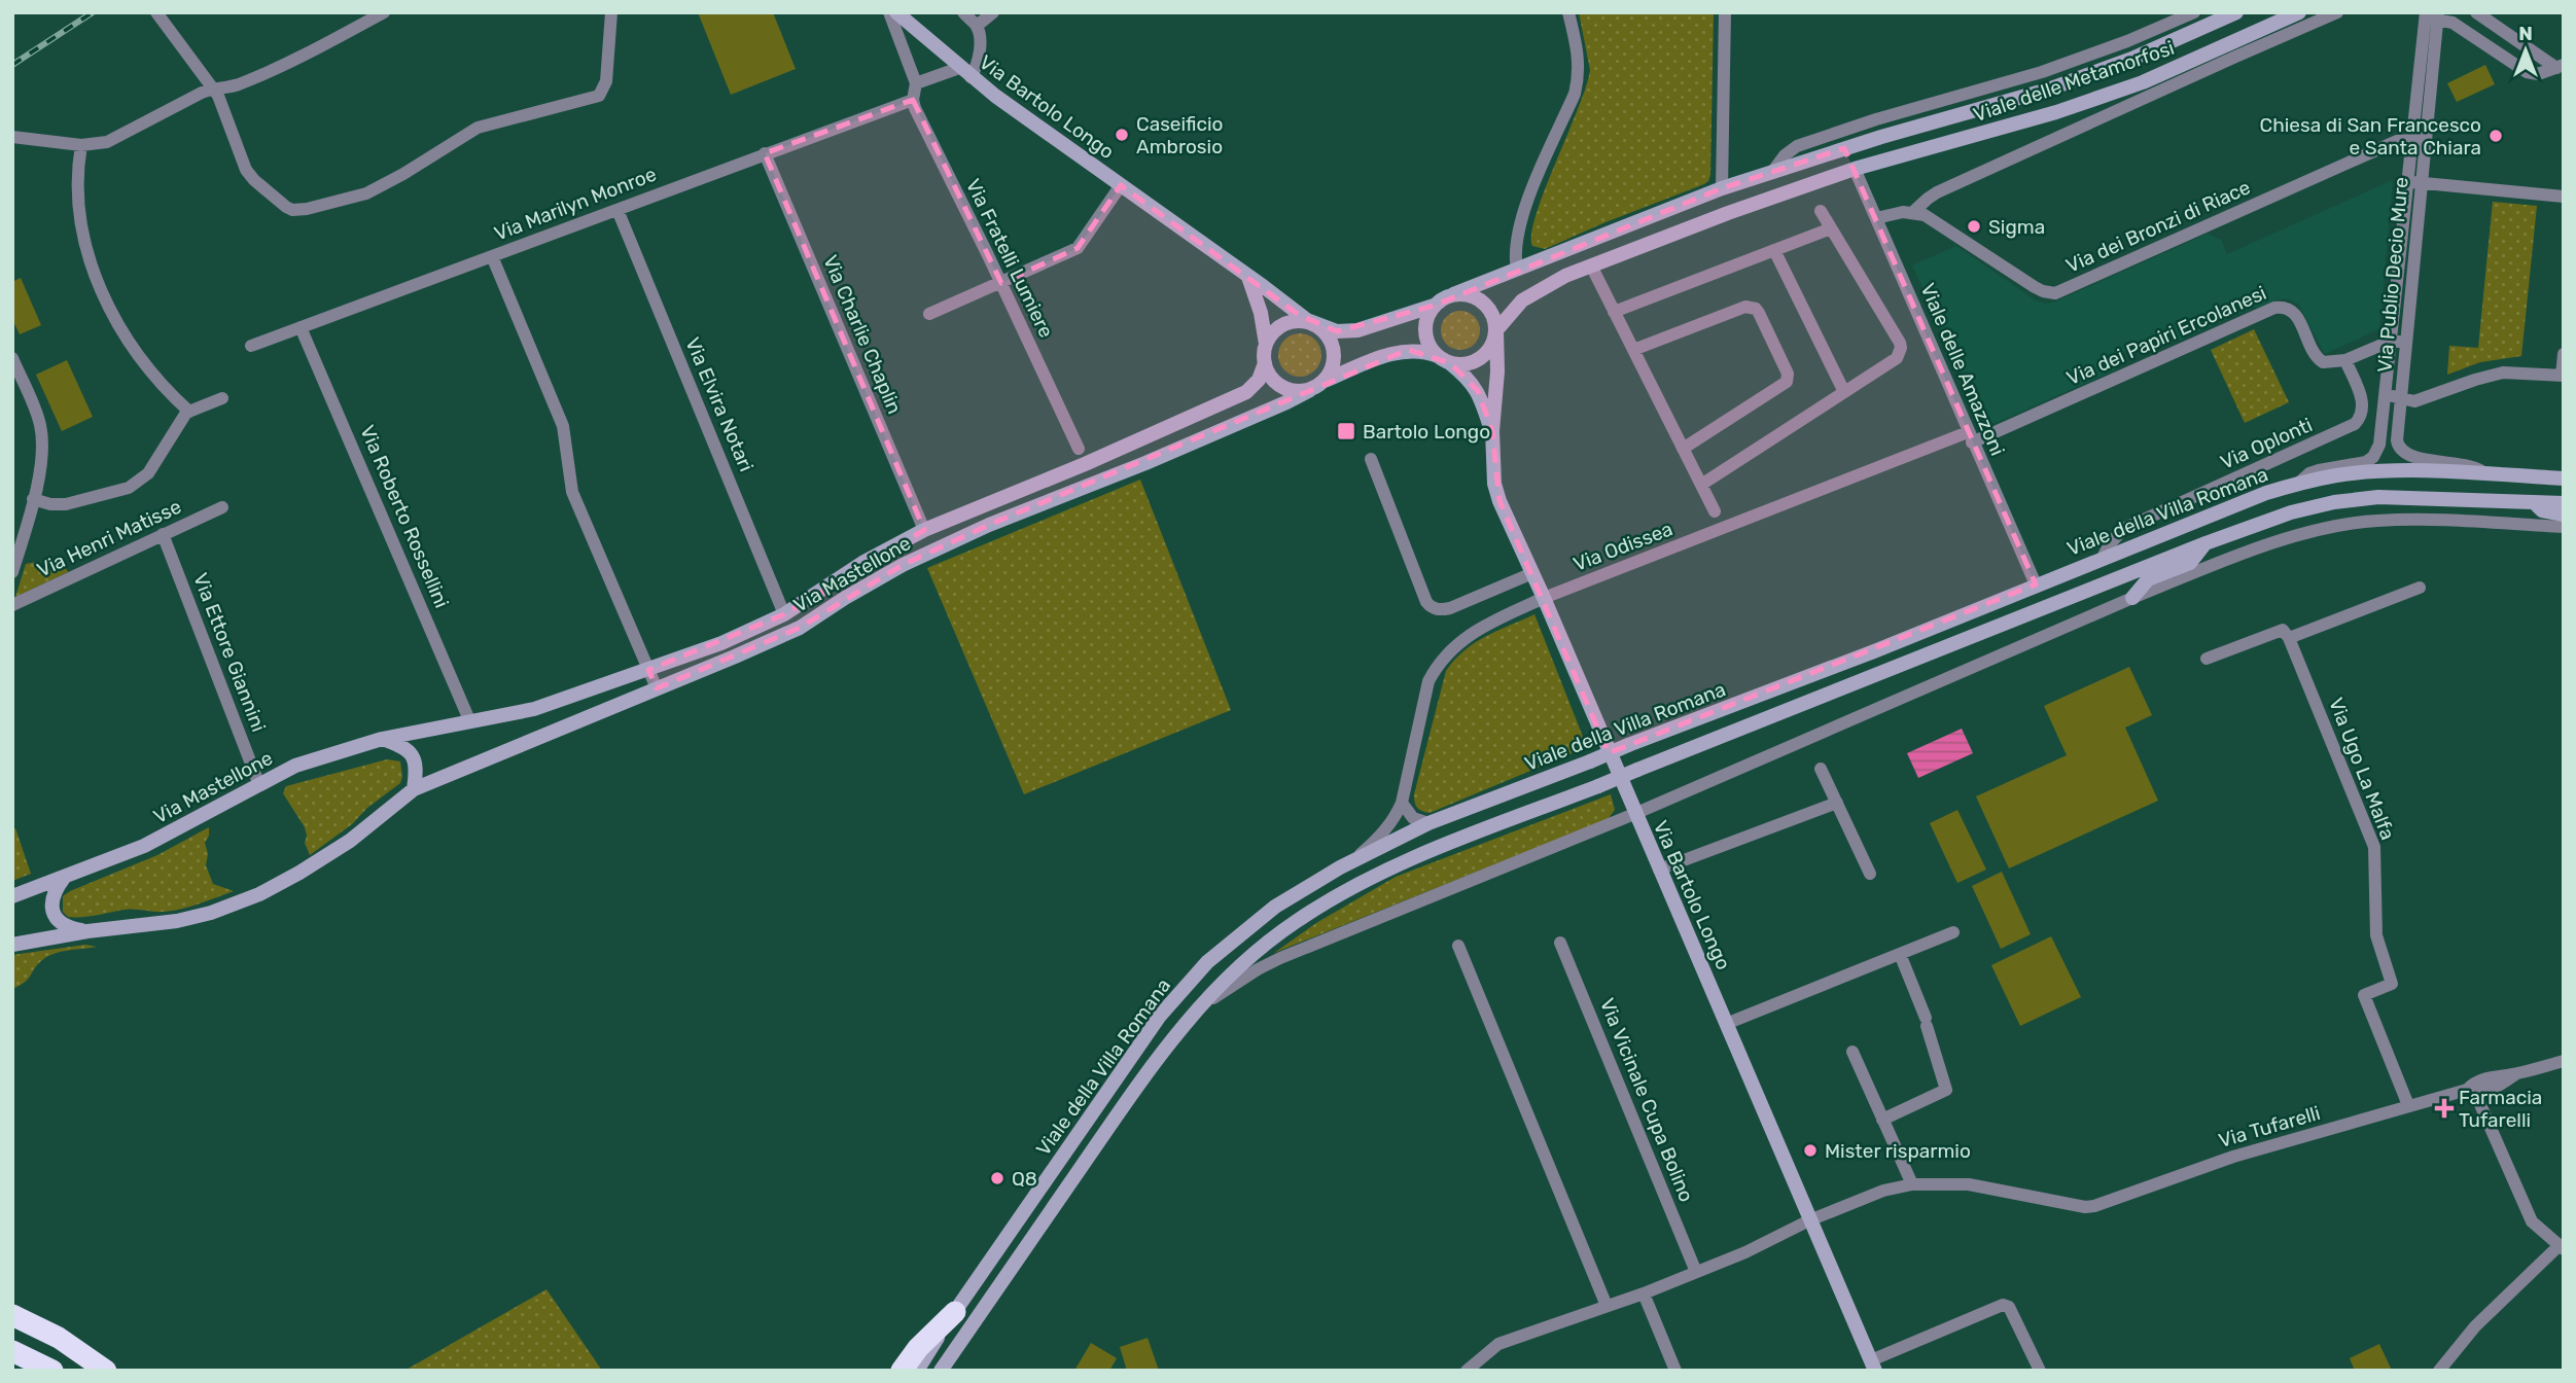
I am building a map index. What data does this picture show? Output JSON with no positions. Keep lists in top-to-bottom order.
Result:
{
  "streets": {
    "street": [
      "Viale delle Metamorfosi",
      "Via Bartolo Longo",
      "Via Marilyn Monroe",
      "Via dei Bronzi di Riace",
      "Via Fratelli Lumiere",
      "Via Publio Decio Mure",
      "Via Charlie Chaplin",
      "Via dei Papiri Ercolanesi",
      "Viale delle Amazzoni",
      "Via Elvira Notari",
      "Via Oplonti",
      "Viale della Villa Romana",
      "Via Roberto Rossellini",
      "Via Henri Matisse",
      "Via Odissea",
      "Via Mastellone",
      "Via Ettore Giannini",
      "Via Ugo La Malfa",
      "Via Vicinale Cupa Bolino",
      "Via Tufarelli"
    ]
  },
  "crossings": [
    ["Viale delle Metamorfosi", "Via Bartolo Longo"],
    ["Viale delle Metamorfosi", "Via dei Bronzi di Riace"],
    ["Viale delle Metamorfosi", "Viale delle Amazzoni"],
    ["Via Bartolo Longo", "Viale della Villa Romana"],
    ["Via Bartolo Longo", "Via Odissea"],
    ["Via Bartolo Longo", "Via Mastellone"],
    ["Via Marilyn Monroe", "Via Fratelli Lumiere"],
    ["Via Marilyn Monroe", "Via Charlie Chaplin"],
    ["Via Marilyn Monroe", "Via Elvira Notari"],
    ["Via Marilyn Monroe", "Via Roberto Rossellini"],
    ["Via dei Bronzi di Riace", "Via Publio Decio Mure"],
    ["Via Publio Decio Mure", "Viale della Villa Romana"],
    ["Via Charlie Chaplin", "Via Mastellone"],
    ["Via dei Papiri Ercolanesi", "Viale delle Amazzoni"],
    ["Via dei Papiri Ercolanesi", "Via Oplonti"],
    ["Via dei Papiri Ercolanesi", "Via Odissea"],
    ["Viale delle Amazzoni", "Viale della Villa Romana"],
    ["Viale delle Amazzoni", "Via Odissea"],
    ["Via Elvira Notari", "Via Mastellone"],
    ["Via Oplonti", "Viale della Villa Romana"],
    ["Viale della Villa Romana", "Via Odissea"],
    ["Via Roberto Rossellini", "Via Mastellone"],
    ["Via Henri Matisse", "Via Ettore Giannini"],
    ["Via Mastellone", "Via Ettore Giannini"],
    ["Via Ugo La Malfa", "Via Tufarelli"]
  ],
  "places": {
    "other": [
      "Caseificio Ambrosio",
      "Chiesa di San Francesco e Santa Chiara",
      "Sigma",
      "Mister risparmio",
      "Q8"
    ],
    "transit": ["Bartolo Longo"],
    "health": ["Farmacia Tufarelli"]
  },
  "north": "top"
}
